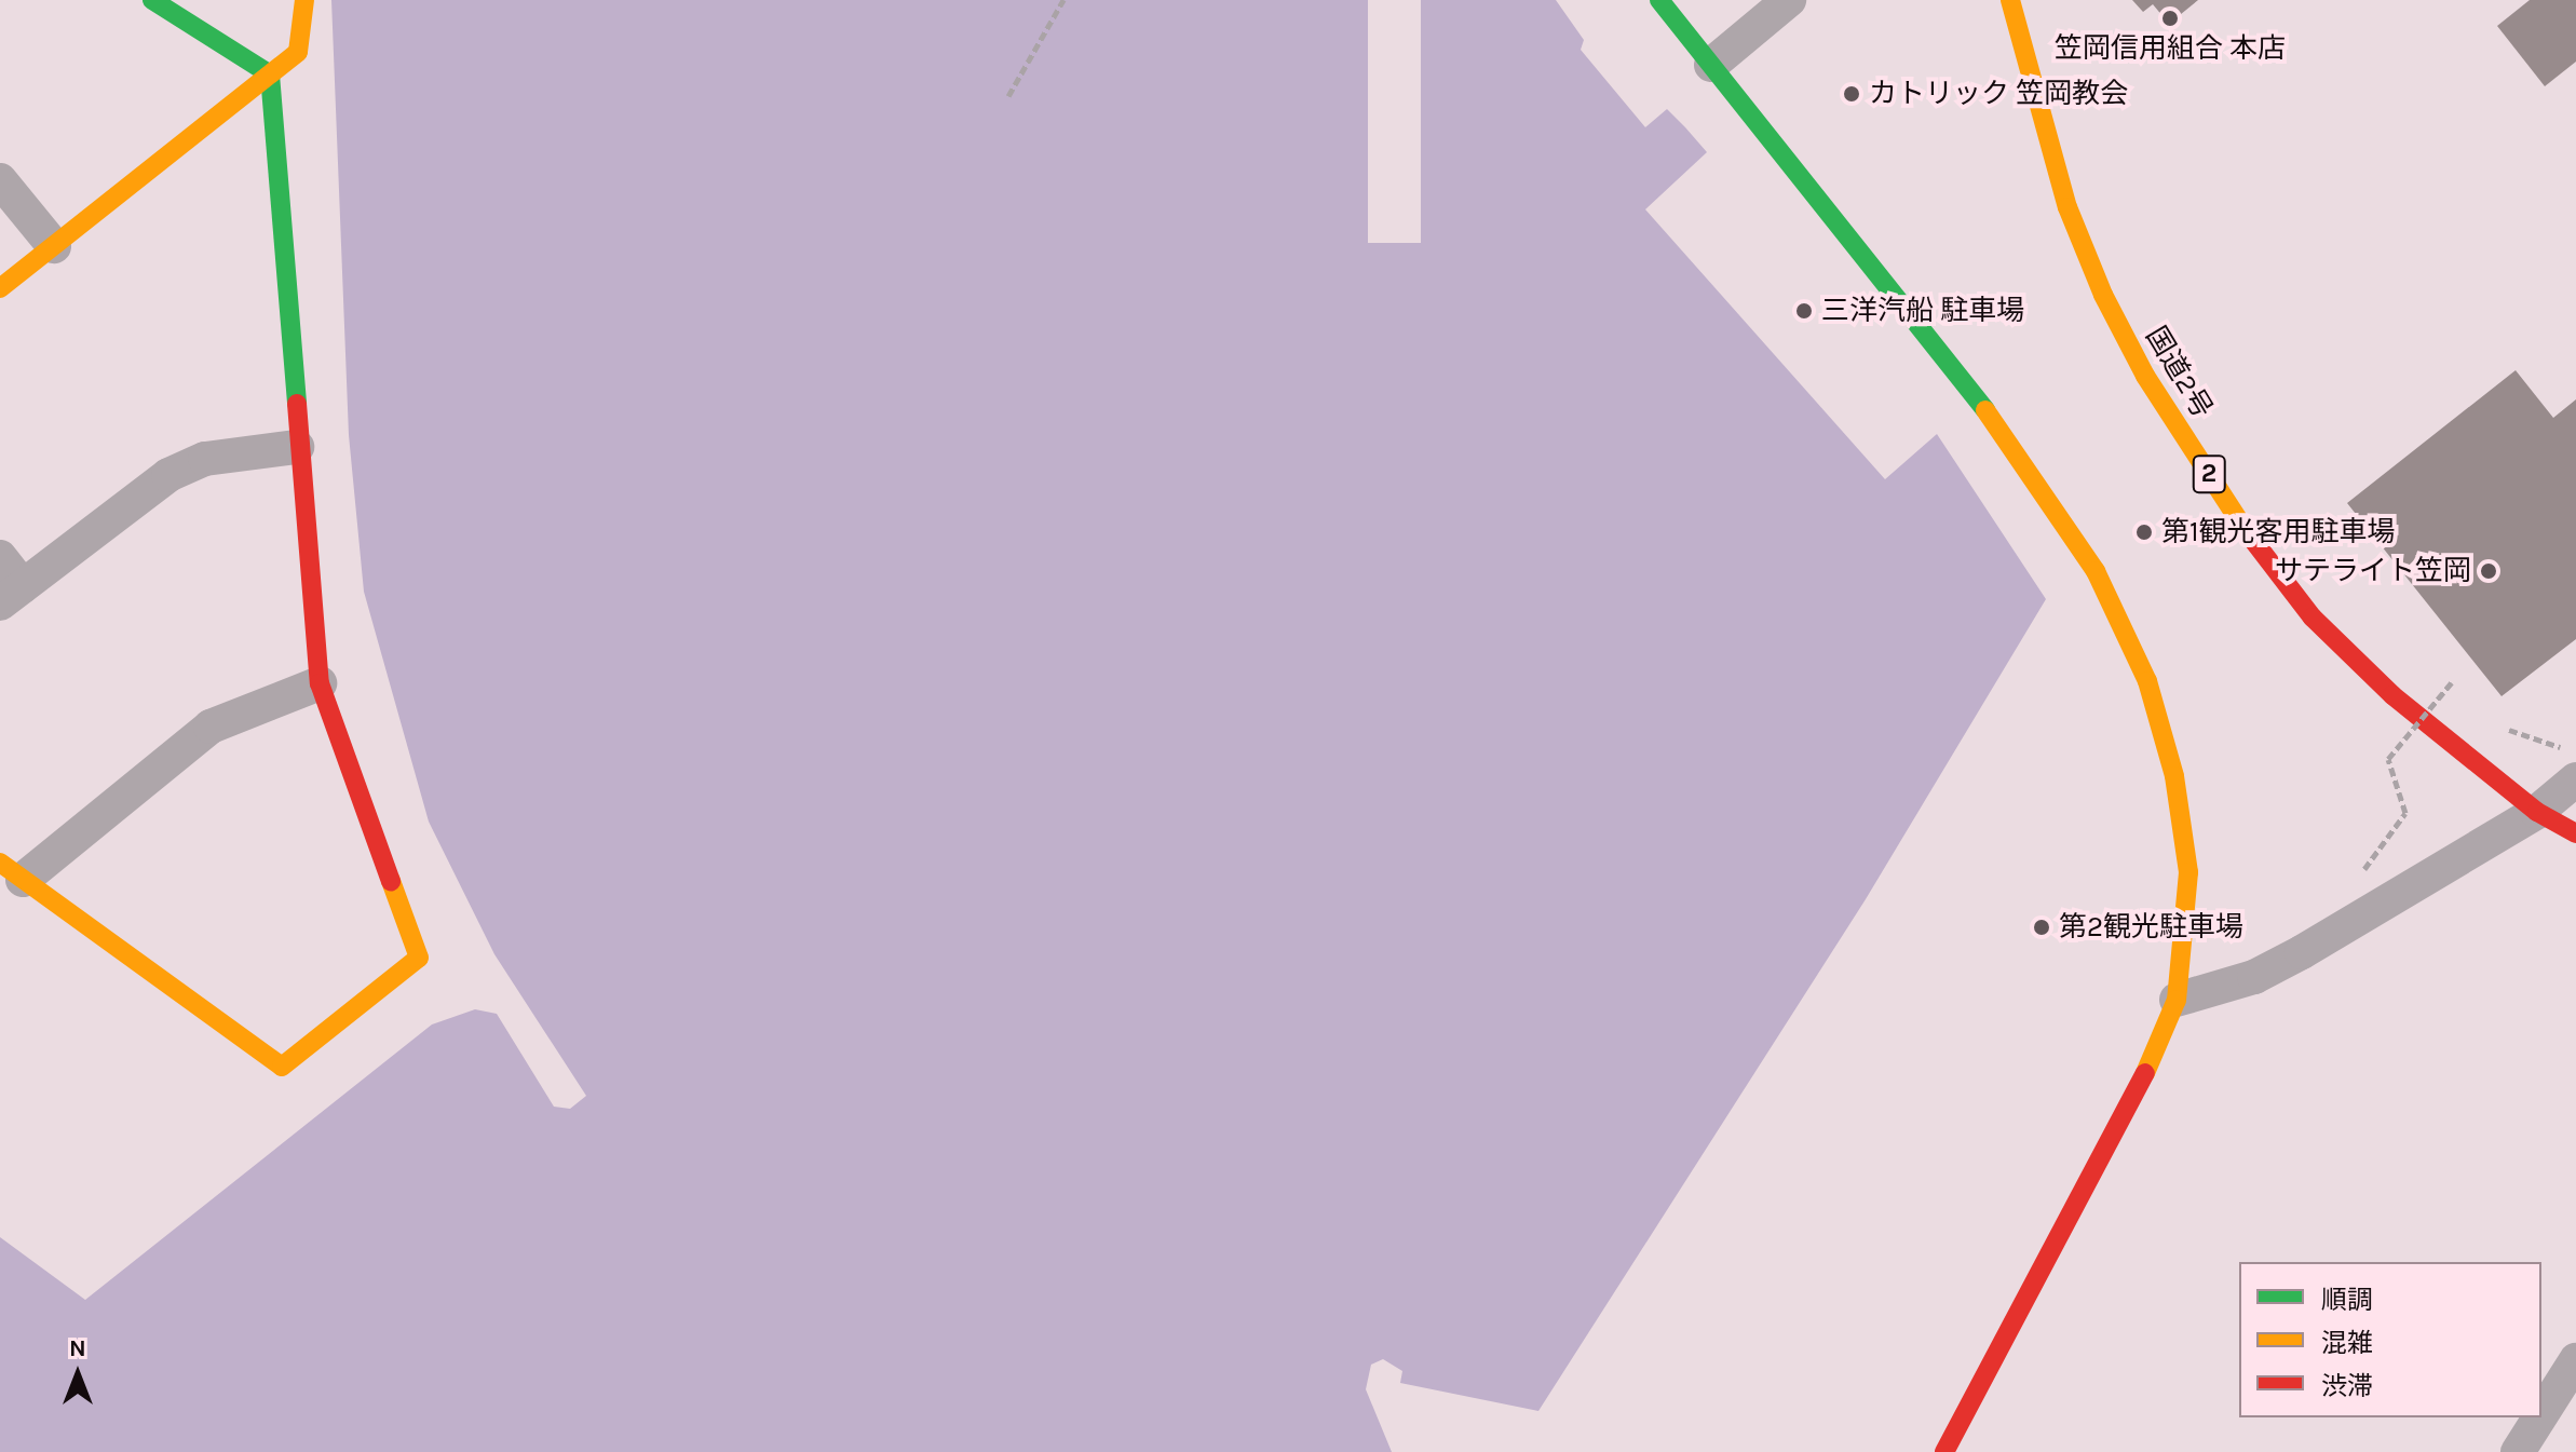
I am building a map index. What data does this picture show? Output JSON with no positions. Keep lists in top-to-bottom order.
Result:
{
  "streets": {
    "main road": ["国道2号", "2"]
  },
  "places": [
    "笠岡信用組合 本店",
    "カトリック 笠岡教会",
    "三洋汽船 駐車場",
    "第1観光客用駐車場",
    "サテライト笠岡",
    "第2観光駐車場"
  ],
  "legend": ["順調", "混雑", "渋滞"],
  "north": "top"
}
